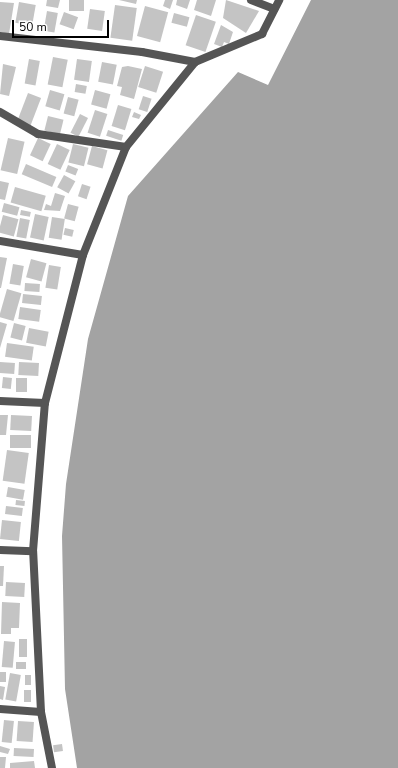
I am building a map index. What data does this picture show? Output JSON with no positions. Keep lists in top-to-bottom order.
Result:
{
  "scale_bar": "50 m"
}
